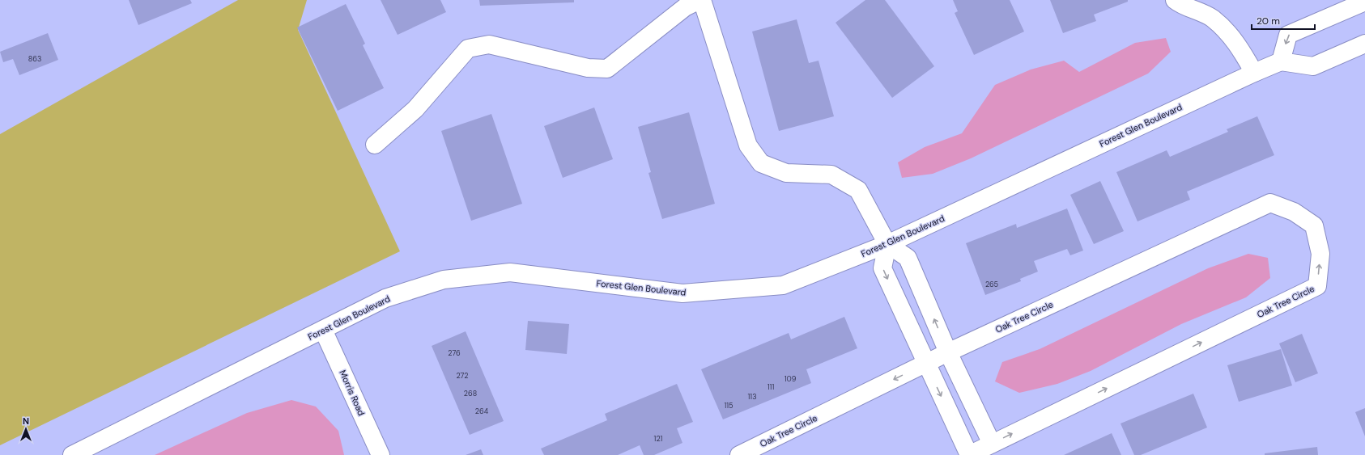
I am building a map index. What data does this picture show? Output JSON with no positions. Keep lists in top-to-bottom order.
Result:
{
  "streets": {
    "street": ["Forest Glen Boulevard", "Oak Tree Circle", "Morris Road"]
  },
  "crossings": [
    ["Forest Glen Boulevard", "Oak Tree Circle"],
    ["Forest Glen Boulevard", "Morris Road"]
  ],
  "house_numbers": [
    "863",
    "265",
    "276",
    "272",
    "109",
    "111",
    "268",
    "113",
    "115",
    "264",
    "121"
  ],
  "scale_bar": "20 m",
  "north": "top"
}
